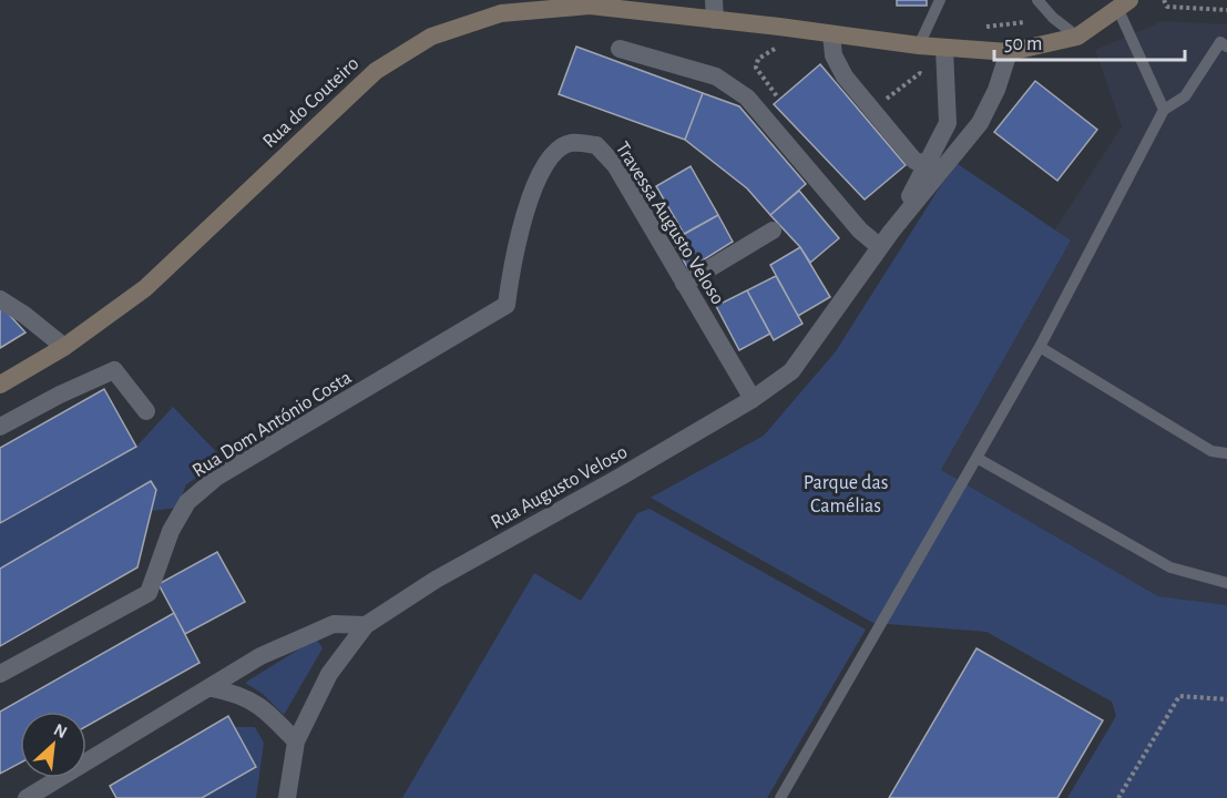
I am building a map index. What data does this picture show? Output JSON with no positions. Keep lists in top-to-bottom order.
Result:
{
  "streets": {
    "main road": ["Rua do Couteiro"],
    "street": ["Travessa Augusto Veloso", "Rua Dom António Costa", "Rua Augusto Veloso"]
  },
  "crossings": [
    ["Rua do Couteiro", "Rua Augusto Veloso"],
    ["Travessa Augusto Veloso", "Rua Dom António Costa"],
    ["Travessa Augusto Veloso", "Rua Augusto Veloso"]
  ],
  "parks": ["Parque das Camélias"],
  "scale_bar": "50 m",
  "north": "top right"
}
